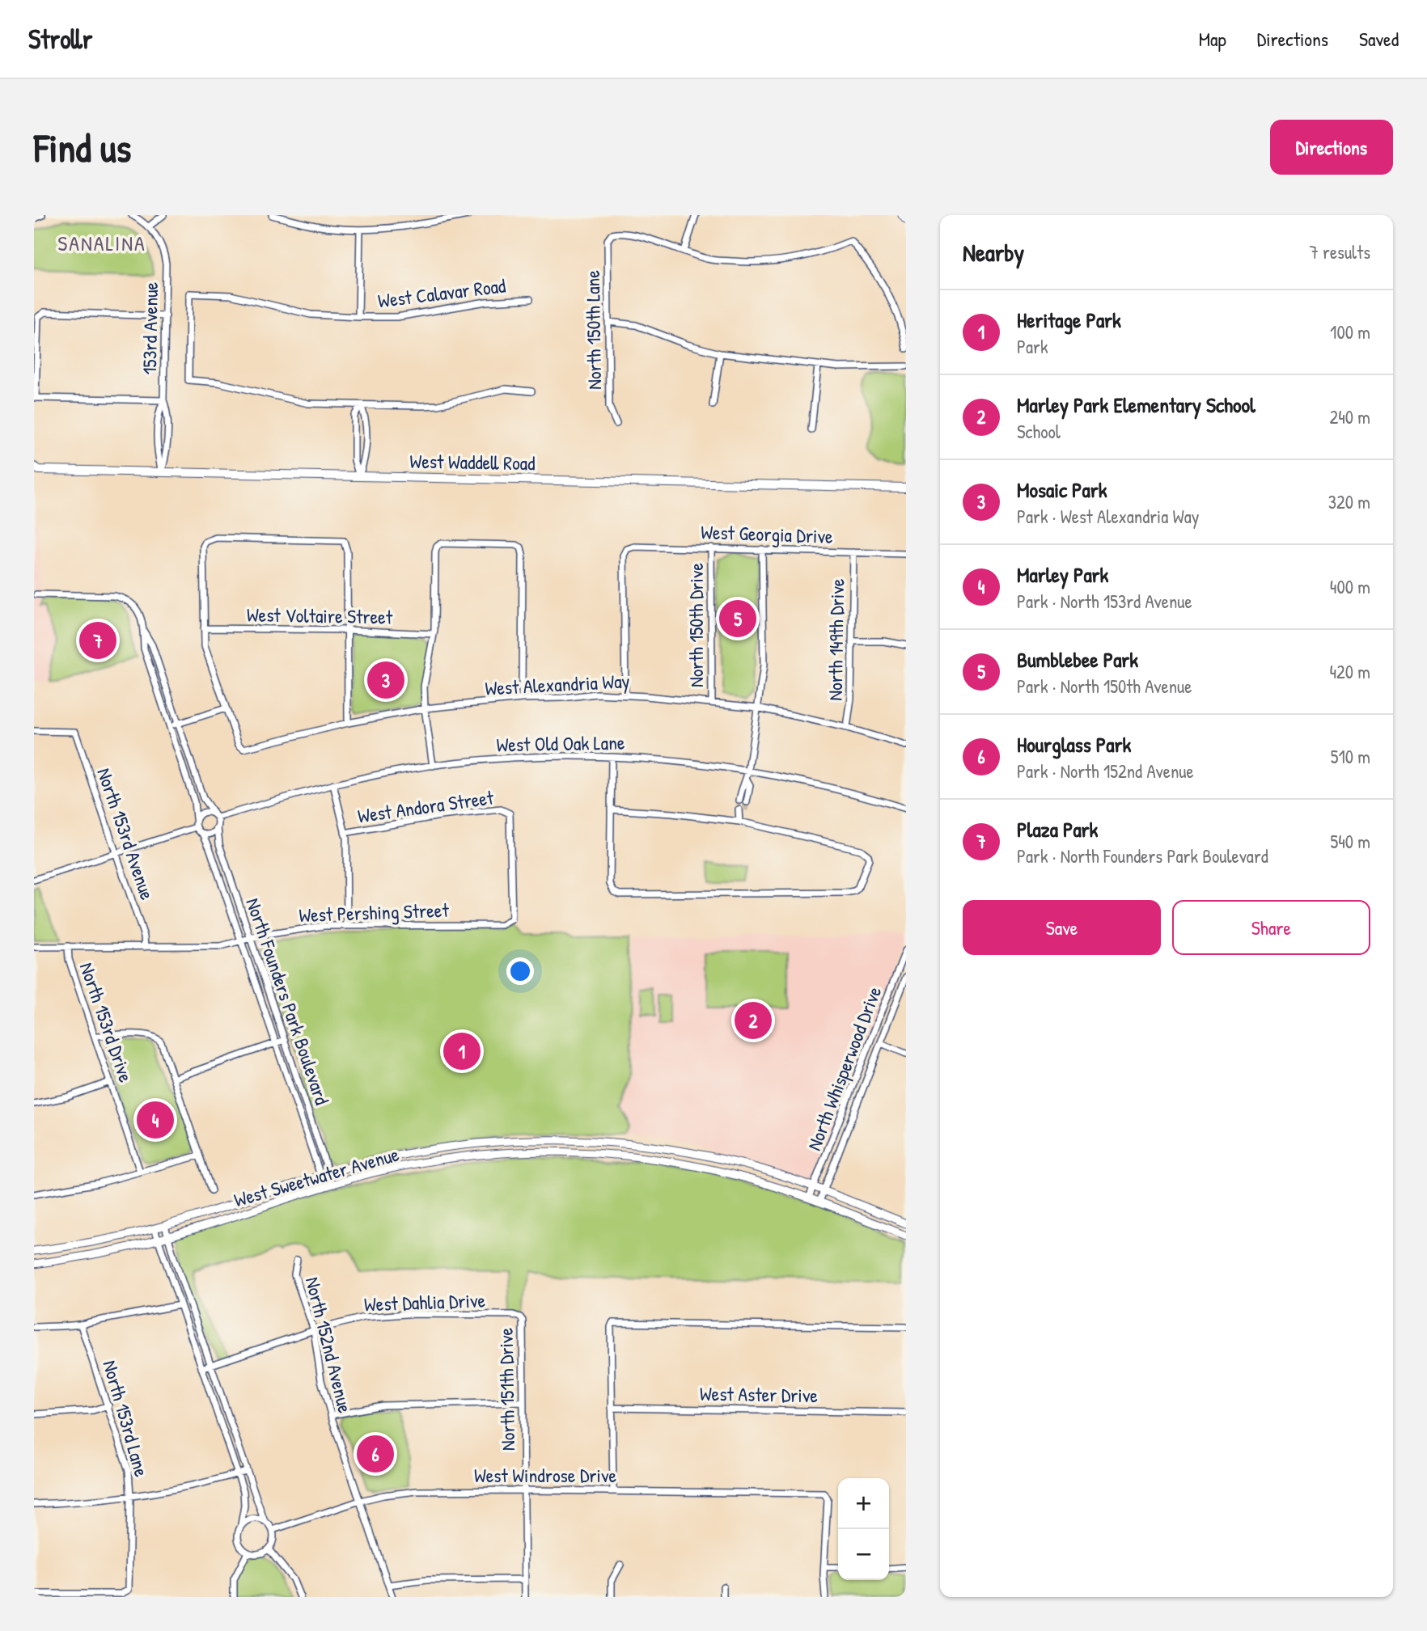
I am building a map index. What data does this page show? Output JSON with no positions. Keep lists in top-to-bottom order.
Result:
{
  "streets": {
    "main road": ["West Waddell Road"],
    "street": [
      "West Calavar Road",
      "153rd Avenue",
      "North 150th Lane",
      "West Georgia Drive",
      "West Voltaire Street",
      "North 150th Drive",
      "North 149th Drive",
      "West Alexandria Way",
      "West Old Oak Lane",
      "West Andora Street",
      "North 153rd Avenue",
      "West Pershing Street",
      "North Founders Park Boulevard",
      "North 153rd Drive",
      "North Whisperwood Drive",
      "West Sweetwater Avenue",
      "West Dahlia Drive",
      "North 152nd Avenue",
      "North 151th Drive",
      "West Aster Drive",
      "North 153rd Lane",
      "West Windrose Drive"
    ]
  },
  "crossings": [
    ["153rd Avenue", "West Waddell Road"],
    ["West Georgia Drive", "North 150th Drive"],
    ["West Georgia Drive", "North 149th Drive"],
    ["West Georgia Drive", "West Alexandria Way"],
    ["North 150th Drive", "West Alexandria Way"],
    ["North 149th Drive", "West Alexandria Way"],
    ["West Old Oak Lane", "North Founders Park Boulevard"],
    ["West Andora Street", "West Pershing Street"],
    ["North 153rd Avenue", "West Pershing Street"],
    ["West Pershing Street", "North Founders Park Boulevard"],
    ["West Pershing Street", "North 153rd Drive"],
    ["North Founders Park Boulevard", "West Sweetwater Avenue"],
    ["North Whisperwood Drive", "West Sweetwater Avenue"],
    ["West Dahlia Drive", "North 152nd Avenue"],
    ["West Dahlia Drive", "North 151th Drive"],
    ["North 152nd Avenue", "West Windrose Drive"],
    ["North 151th Drive", "West Windrose Drive"]
  ],
  "districts": ["SANALINA"],
  "page": {
    "header": "Strollr",
    "nav": ["Map", "Directions", "Saved"],
    "buttons": [
      "Directions",
      ["Save", "Share"]
    ],
    "title": "Find us",
    "heading": ["Nearby", "7 results"],
    "list": [
      {
        "mark": "1",
        "name": "Heritage Park",
        "note": "Park",
        "value": "100 m"
      },
      {
        "mark": "2",
        "name": "Marley Park Elementary School",
        "note": "School",
        "value": "240 m"
      },
      {
        "mark": "3",
        "name": "Mosaic Park",
        "note": "Park · West Alexandria Way",
        "value": "320 m"
      },
      {
        "mark": "4",
        "name": "Marley Park",
        "note": "Park · North 153rd Avenue",
        "value": "400 m"
      },
      {
        "mark": "5",
        "name": "Bumblebee Park",
        "note": "Park · North 150th Avenue",
        "value": "420 m"
      },
      {
        "mark": "6",
        "name": "Hourglass Park",
        "note": "Park · North 152nd Avenue",
        "value": "510 m"
      },
      {
        "mark": "7",
        "name": "Plaza Park",
        "note": "Park · North Founders Park Boulevard",
        "value": "540 m"
      }
    ],
    "pins": [
      "5",
      "7",
      "3",
      "2",
      "1",
      "4",
      "6"
    ],
    "map_buttons": ["+", "−"]
  }
}
